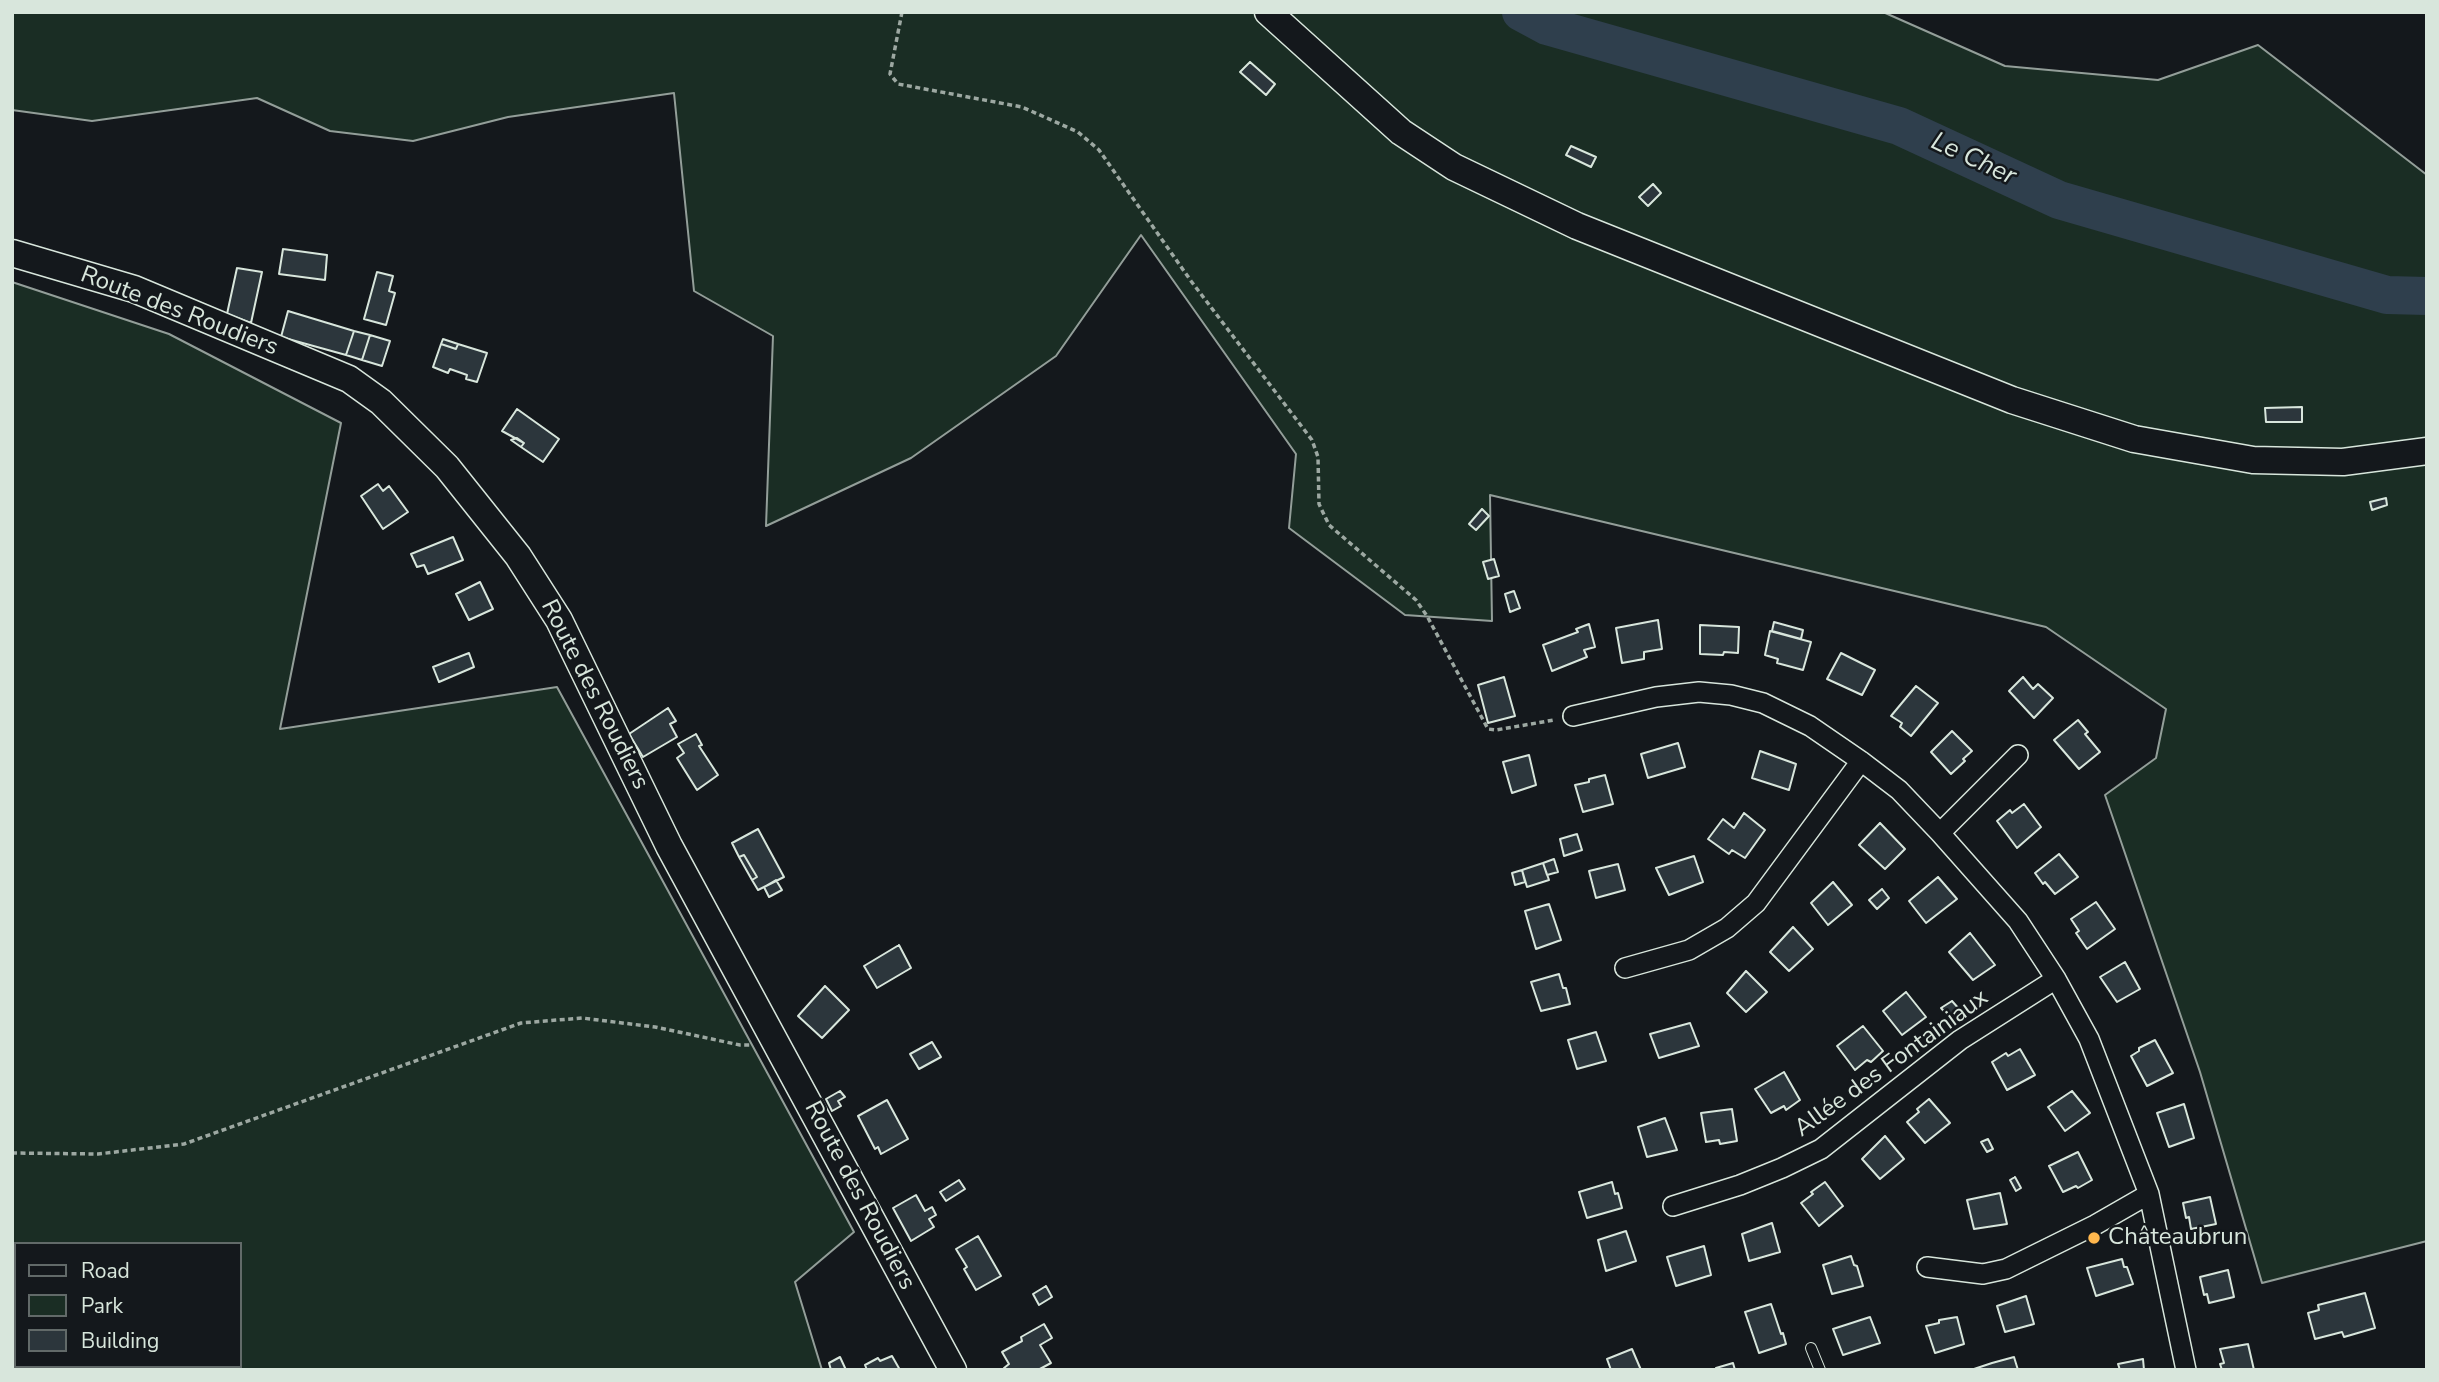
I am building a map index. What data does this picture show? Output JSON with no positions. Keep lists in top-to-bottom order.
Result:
{
  "streets": {
    "street": ["Route des Roudiers", "Allée des Fontainiaux"]
  },
  "water": ["Le Cher"],
  "places": ["Châteaubrun"],
  "legend": ["Road", "Park", "Building"]
}
